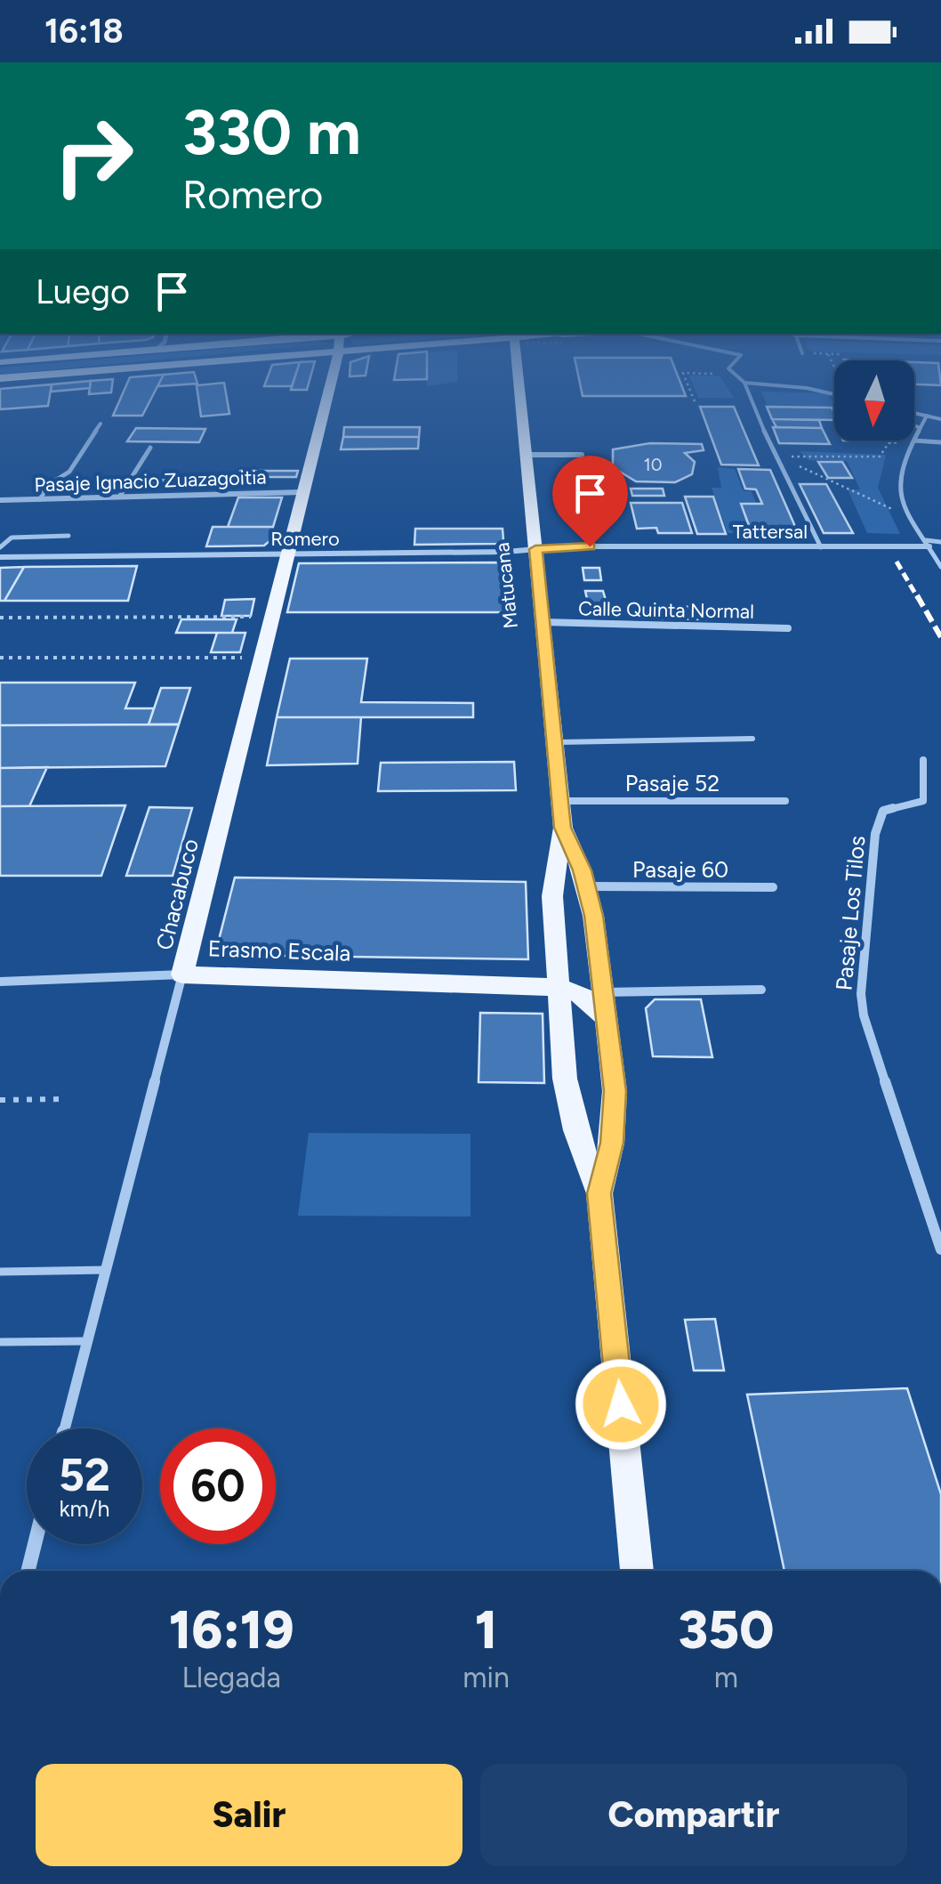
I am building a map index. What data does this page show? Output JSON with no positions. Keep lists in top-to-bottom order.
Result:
{
  "streets": {
    "main road": ["Matucana", "Chacabuco", "Erasmo Escala"],
    "street": [
      "Pasaje Ignacio Zuazagoitia",
      "Tattersal",
      "Romero",
      "Calle Quinta Normal",
      "Pasaje 52",
      "Pasaje 60",
      "Pasaje Los Tilos"
    ]
  },
  "crossings": [
    ["Pasaje Ignacio Zuazagoitia", "Chacabuco"],
    ["Tattersal", "Romero"],
    ["Romero", "Matucana"],
    ["Romero", "Chacabuco"],
    ["Matucana", "Calle Quinta Normal"],
    ["Matucana", "Pasaje 52"],
    ["Matucana", "Pasaje 60"],
    ["Matucana", "Erasmo Escala"],
    ["Chacabuco", "Erasmo Escala"]
  ],
  "house_numbers": ["10"],
  "north": "bottom",
  "page": {
    "status": "16:18",
    "turn": ["330 m", "Romero"],
    "then": "Luego",
    "speed": "52 km/h",
    "limit": "60",
    "eta": [
      "16:19",
      "Llegada",
      "1",
      "min",
      "350",
      "m"
    ],
    "buttons": ["Salir", "Compartir"]
  }
}
